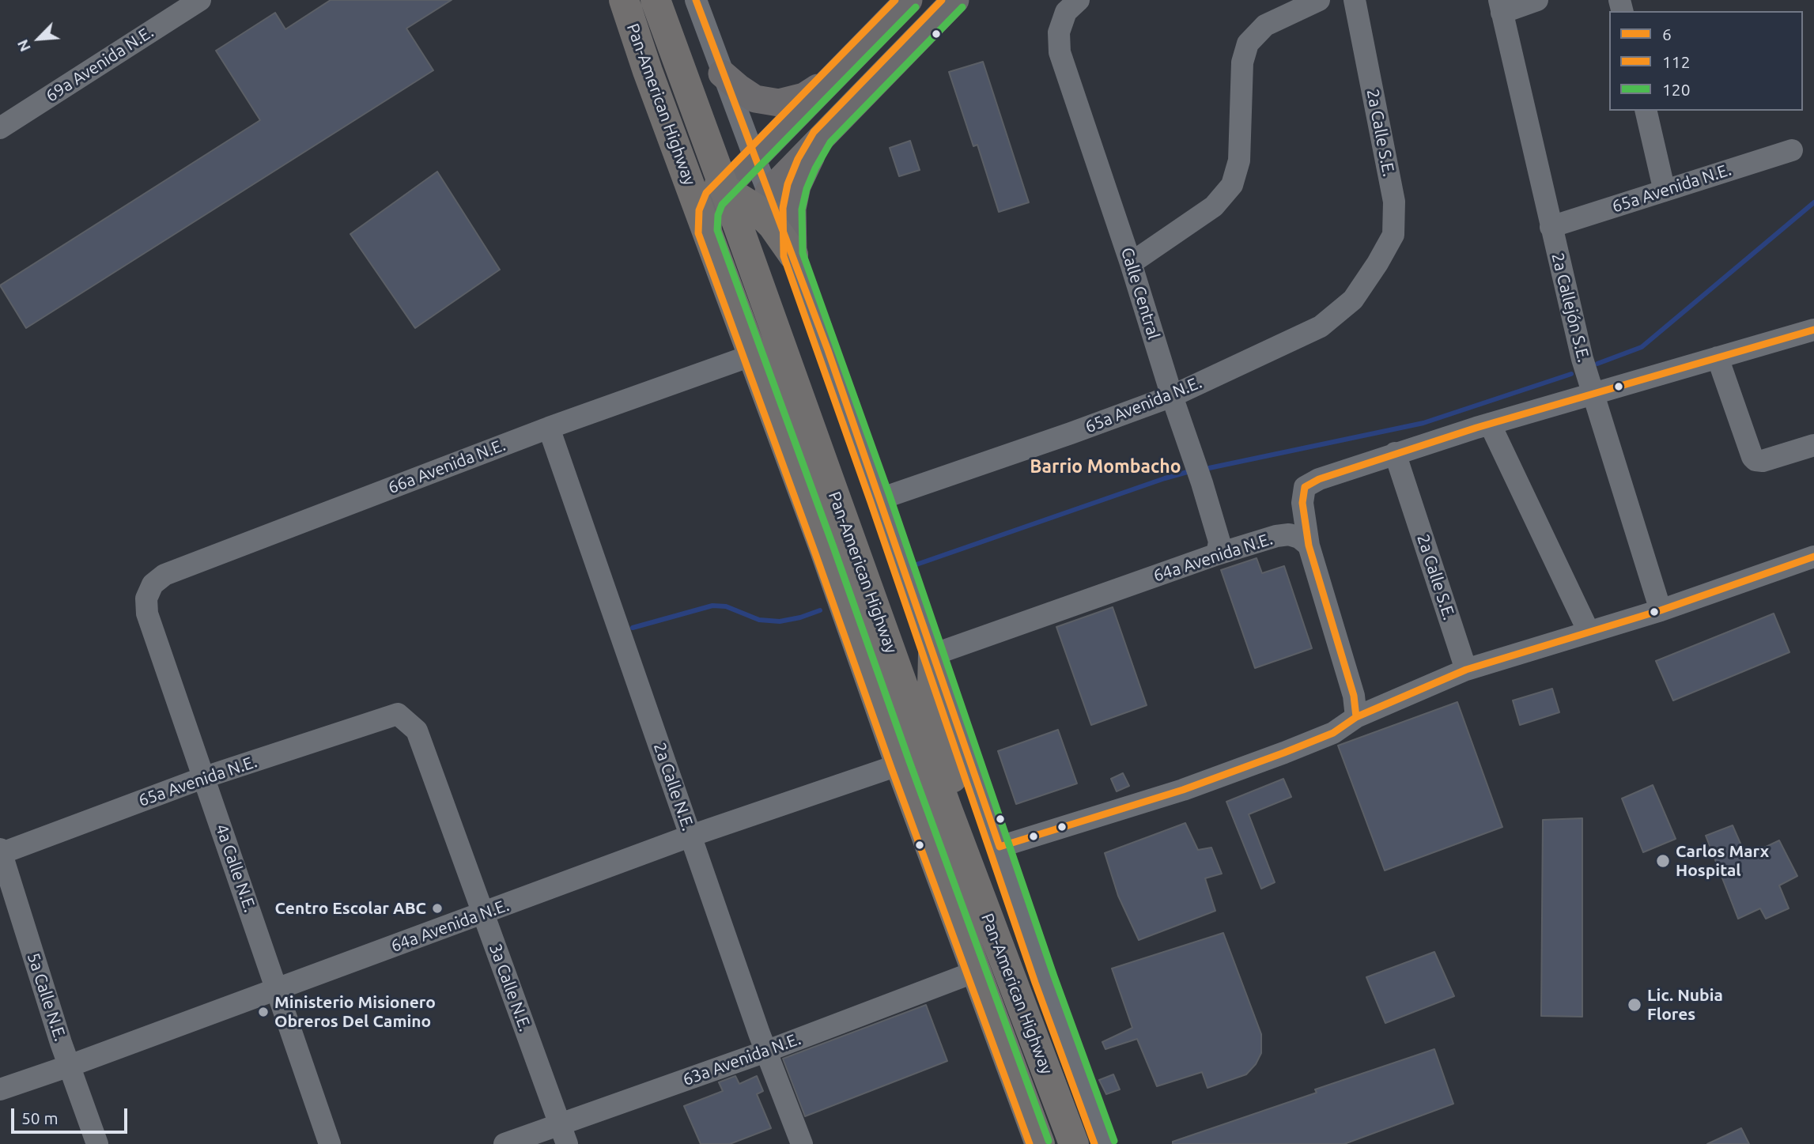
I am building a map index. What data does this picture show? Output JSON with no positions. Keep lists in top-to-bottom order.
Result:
{
  "streets": {
    "highway": ["Pan-American Highway"],
    "street": [
      "69a Avenida N.E.",
      "2a Calle S.E.",
      "65a Avenida N.E.",
      "Calle Central",
      "2a Callejón S.E.",
      "66a Avenida N.E.",
      "64a Avenida N.E.",
      "2a Calle N.E.",
      "4a Calle N.E.",
      "3a Calle N.E.",
      "5a Calle N.E.",
      "63a Avenida N.E."
    ]
  },
  "crossings": [
    ["Pan-American Highway", "66a Avenida N.E."],
    ["Pan-American Highway", "64a Avenida N.E."],
    ["Pan-American Highway", "63a Avenida N.E."],
    ["2a Calle S.E.", "65a Avenida N.E."],
    ["65a Avenida N.E.", "Calle Central"],
    ["65a Avenida N.E.", "2a Callejón S.E."],
    ["65a Avenida N.E.", "4a Calle N.E."],
    ["65a Avenida N.E.", "3a Calle N.E."],
    ["65a Avenida N.E.", "5a Calle N.E."],
    ["Calle Central", "64a Avenida N.E."],
    ["66a Avenida N.E.", "2a Calle N.E."],
    ["66a Avenida N.E.", "4a Calle N.E."],
    ["64a Avenida N.E.", "2a Calle N.E."],
    ["64a Avenida N.E.", "4a Calle N.E."],
    ["64a Avenida N.E.", "3a Calle N.E."],
    ["64a Avenida N.E.", "5a Calle N.E."],
    ["2a Calle N.E.", "63a Avenida N.E."],
    ["3a Calle N.E.", "63a Avenida N.E."]
  ],
  "districts": ["Barrio Mombacho"],
  "places": [
    "Carlos Marx Hospital",
    "Centro Escolar ABC",
    "Lic. Nubia Flores",
    "Ministerio Misionero Obreros Del Camino"
  ],
  "lines": ["transit line 6", "transit line 112", "transit line 120"],
  "legend": ["6", "112", "120"],
  "scale_bar": "50 m",
  "north": "bottom left"
}
